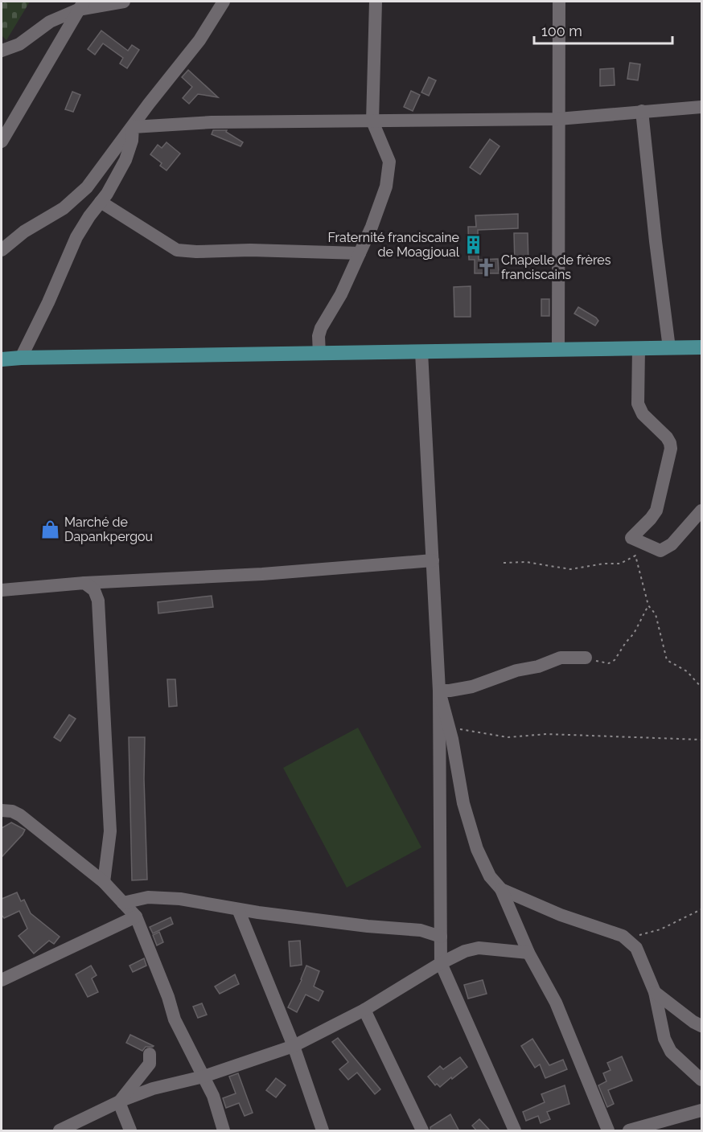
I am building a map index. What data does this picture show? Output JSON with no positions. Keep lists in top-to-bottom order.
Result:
{
  "places": {
    "building": ["Fraternité franciscaine de Moagjoual"],
    "church": ["Chapelle de frères franciscains"],
    "shop": ["Marché de Dapankpergou"]
  },
  "scale_bar": "100 m"
}
